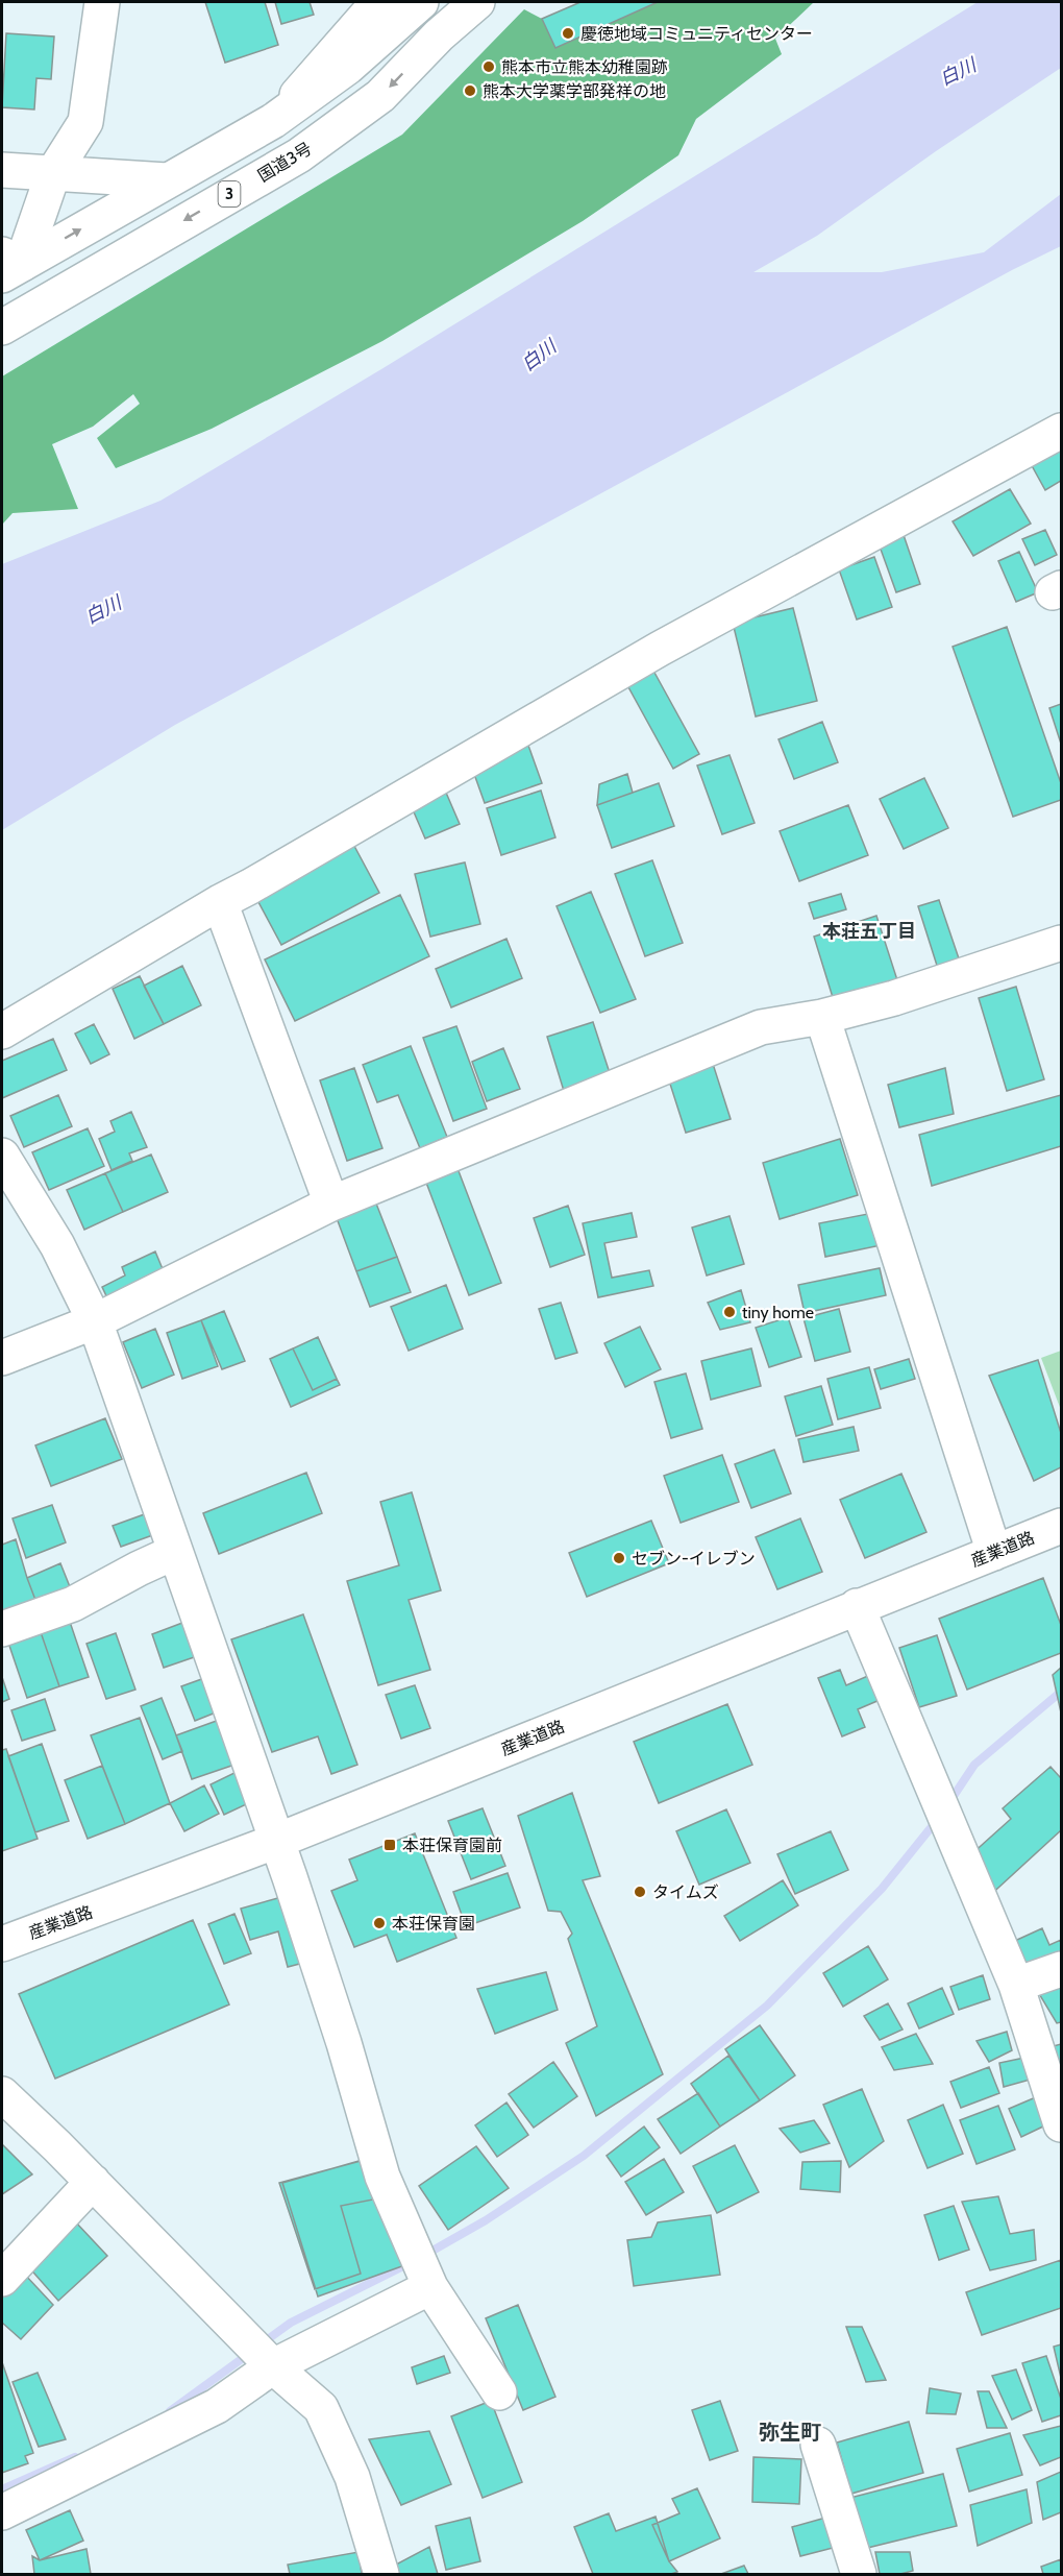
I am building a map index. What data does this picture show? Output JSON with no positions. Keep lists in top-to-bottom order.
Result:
{
  "streets": {
    "main road": ["国道3号", "3", "産業道路"]
  },
  "districts": ["本荘五丁目", "弥生町"],
  "water": ["白川"],
  "places": {
    "other": [
      "慶徳地域コミュニティセンター",
      "熊本市立熊本幼稚園跡",
      "熊本大学薬学部発祥の地",
      "tiny home",
      "セブン-イレブン",
      "タイムズ",
      "本荘保育園"
    ],
    "transit": ["本荘保育園前"]
  }
}
